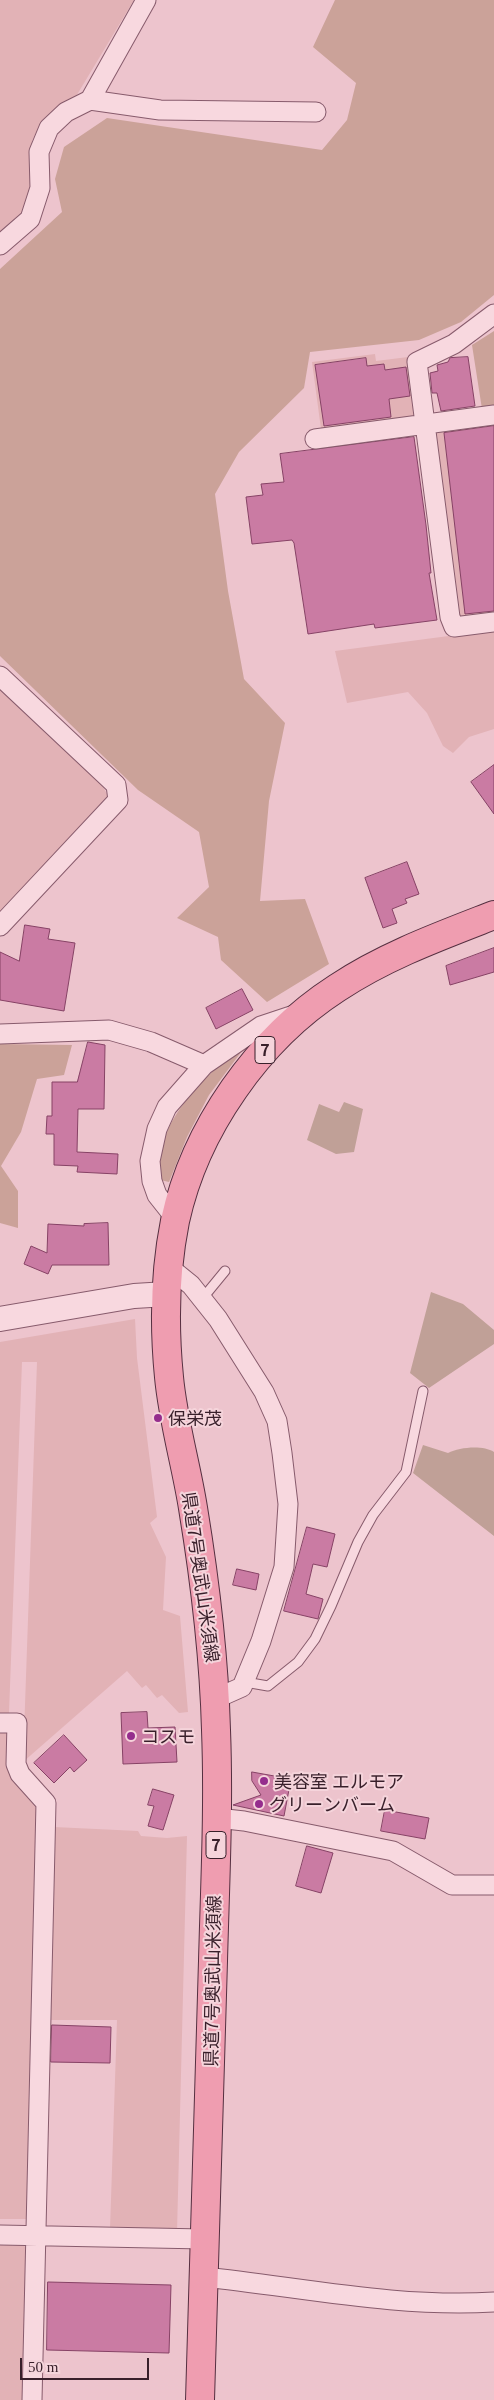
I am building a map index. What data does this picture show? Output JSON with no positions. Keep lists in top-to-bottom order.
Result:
{
  "streets": {
    "main road": ["7", "県道7号奥武山米須線"]
  },
  "places": [
    "保栄茂",
    "コスモ",
    "美容室 エルモア",
    "グリーンバーム"
  ],
  "scale_bar": "50 m"
}
